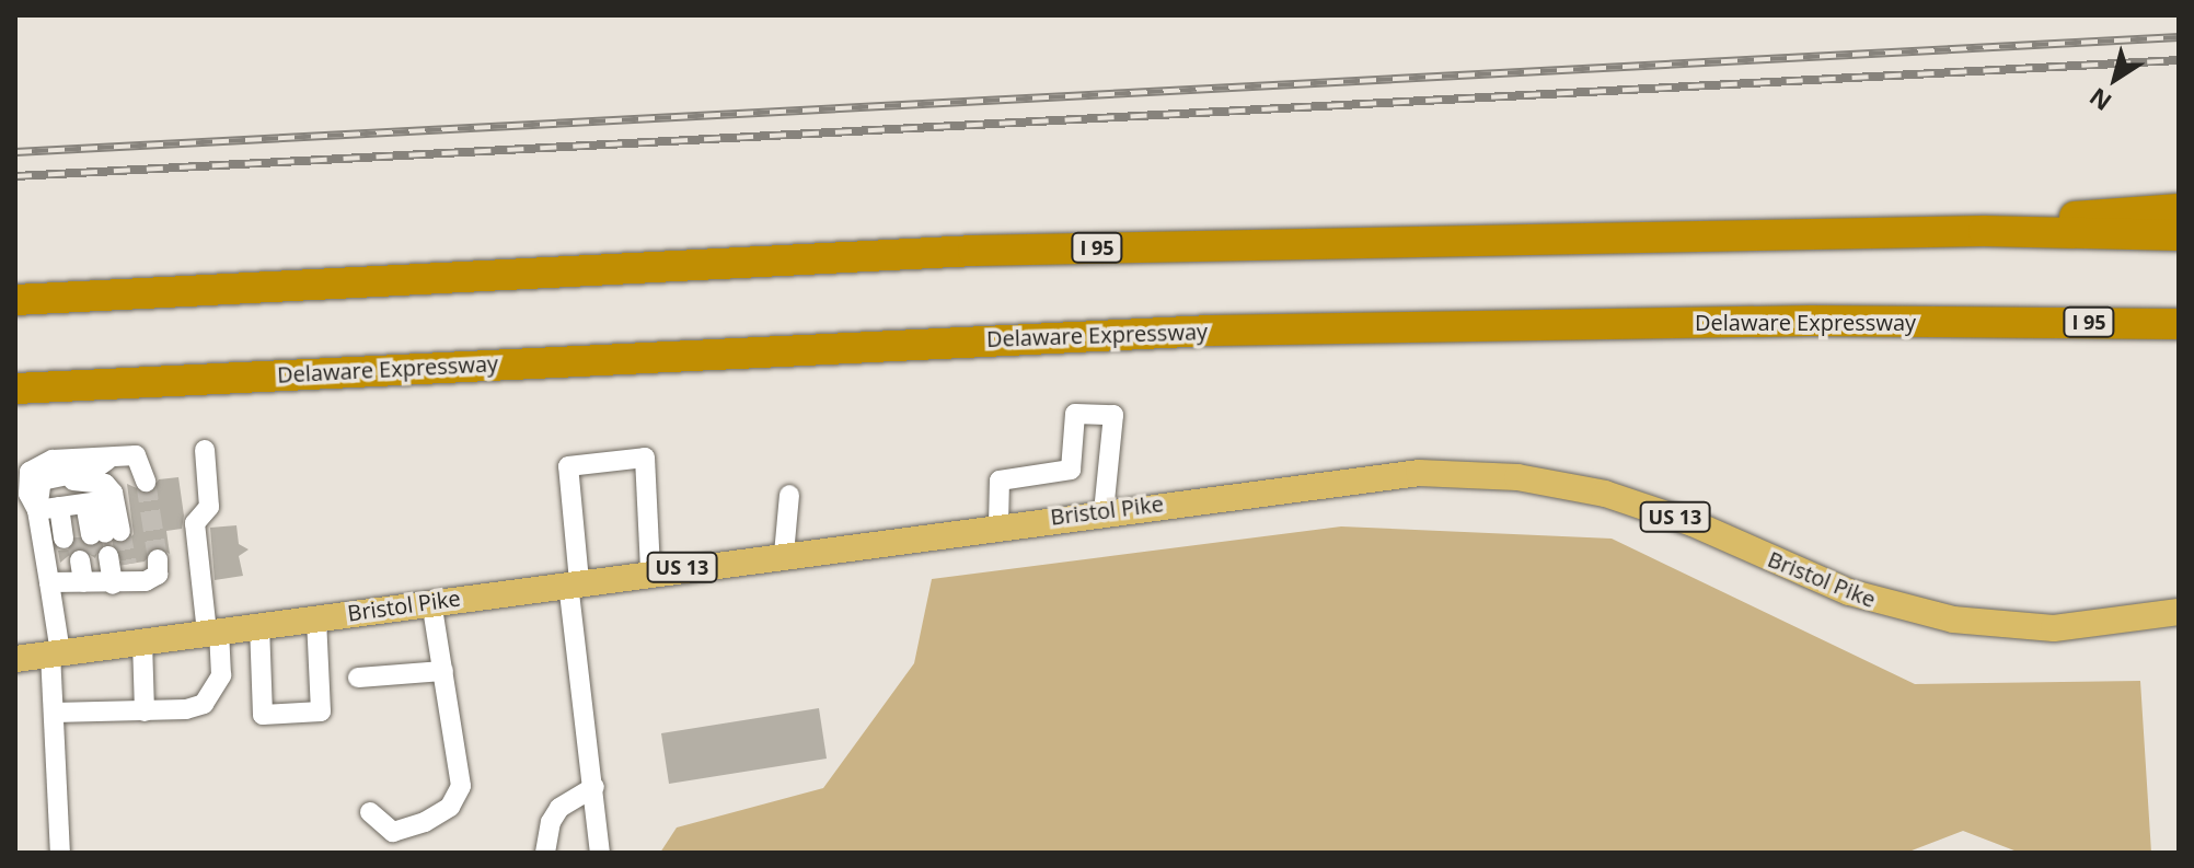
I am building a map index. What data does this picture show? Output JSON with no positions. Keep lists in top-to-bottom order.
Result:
{
  "streets": {
    "highway": ["I 95", "Delaware Expressway"],
    "main road": ["Bristol Pike", "US 13"]
  },
  "north": "bottom left"
}
